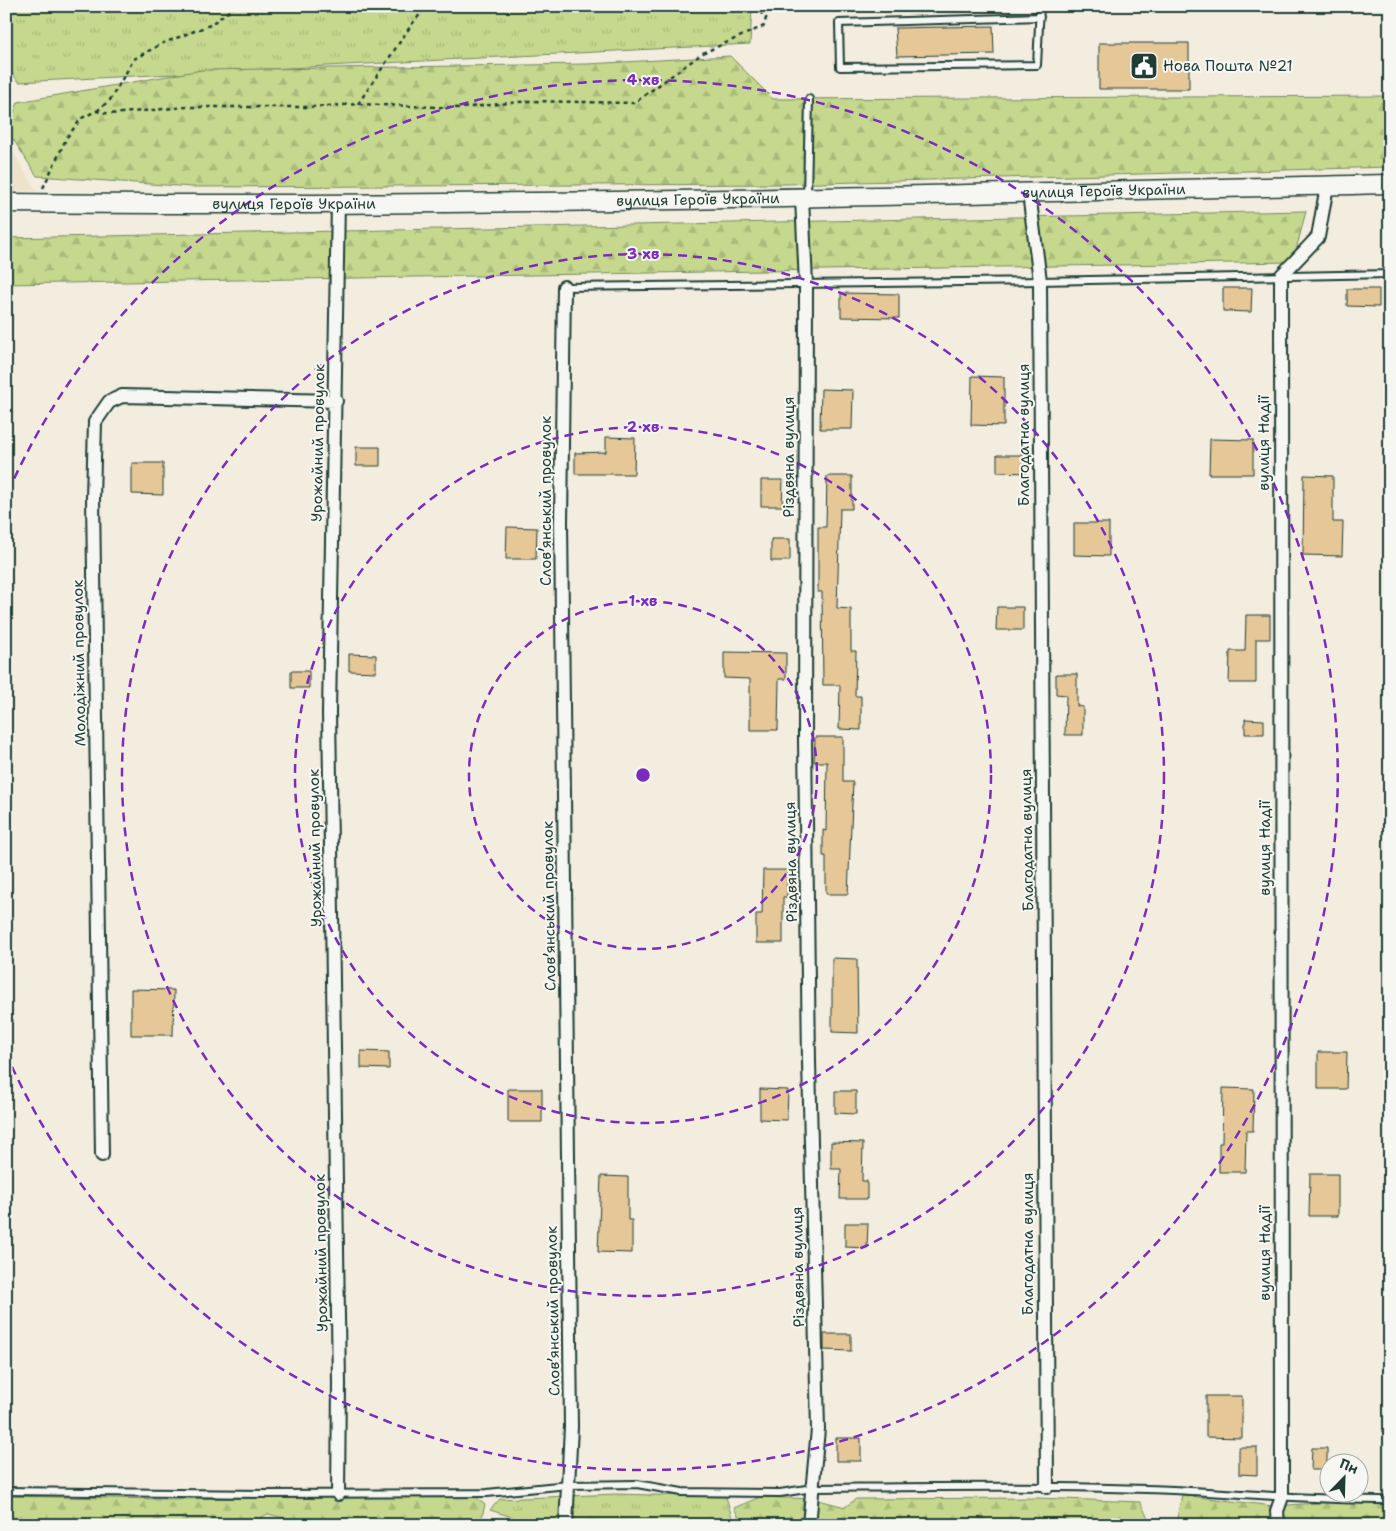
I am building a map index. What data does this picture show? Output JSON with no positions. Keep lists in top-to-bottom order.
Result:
{
  "streets": {
    "main road": ["вулиця Героїв України"],
    "street": [
      "Благодатна вулиця",
      "Урожайний провулок",
      "вулиця Надії",
      "Різдвяна вулиця",
      "Словʼянський провулок",
      "Молодіжний провулок"
    ]
  },
  "crossings": [
    ["вулиця Героїв України", "Благодатна вулиця"],
    ["вулиця Героїв України", "Урожайний провулок"],
    ["вулиця Героїв України", "Різдвяна вулиця"],
    ["Урожайний провулок", "Молодіжний провулок"]
  ],
  "places": {
    "public building": ["Нова Пошта №21"]
  },
  "north": "top right",
  "rings": [
    "4 хв",
    "3 хв",
    "2 хв",
    "1 хв"
  ]
}
